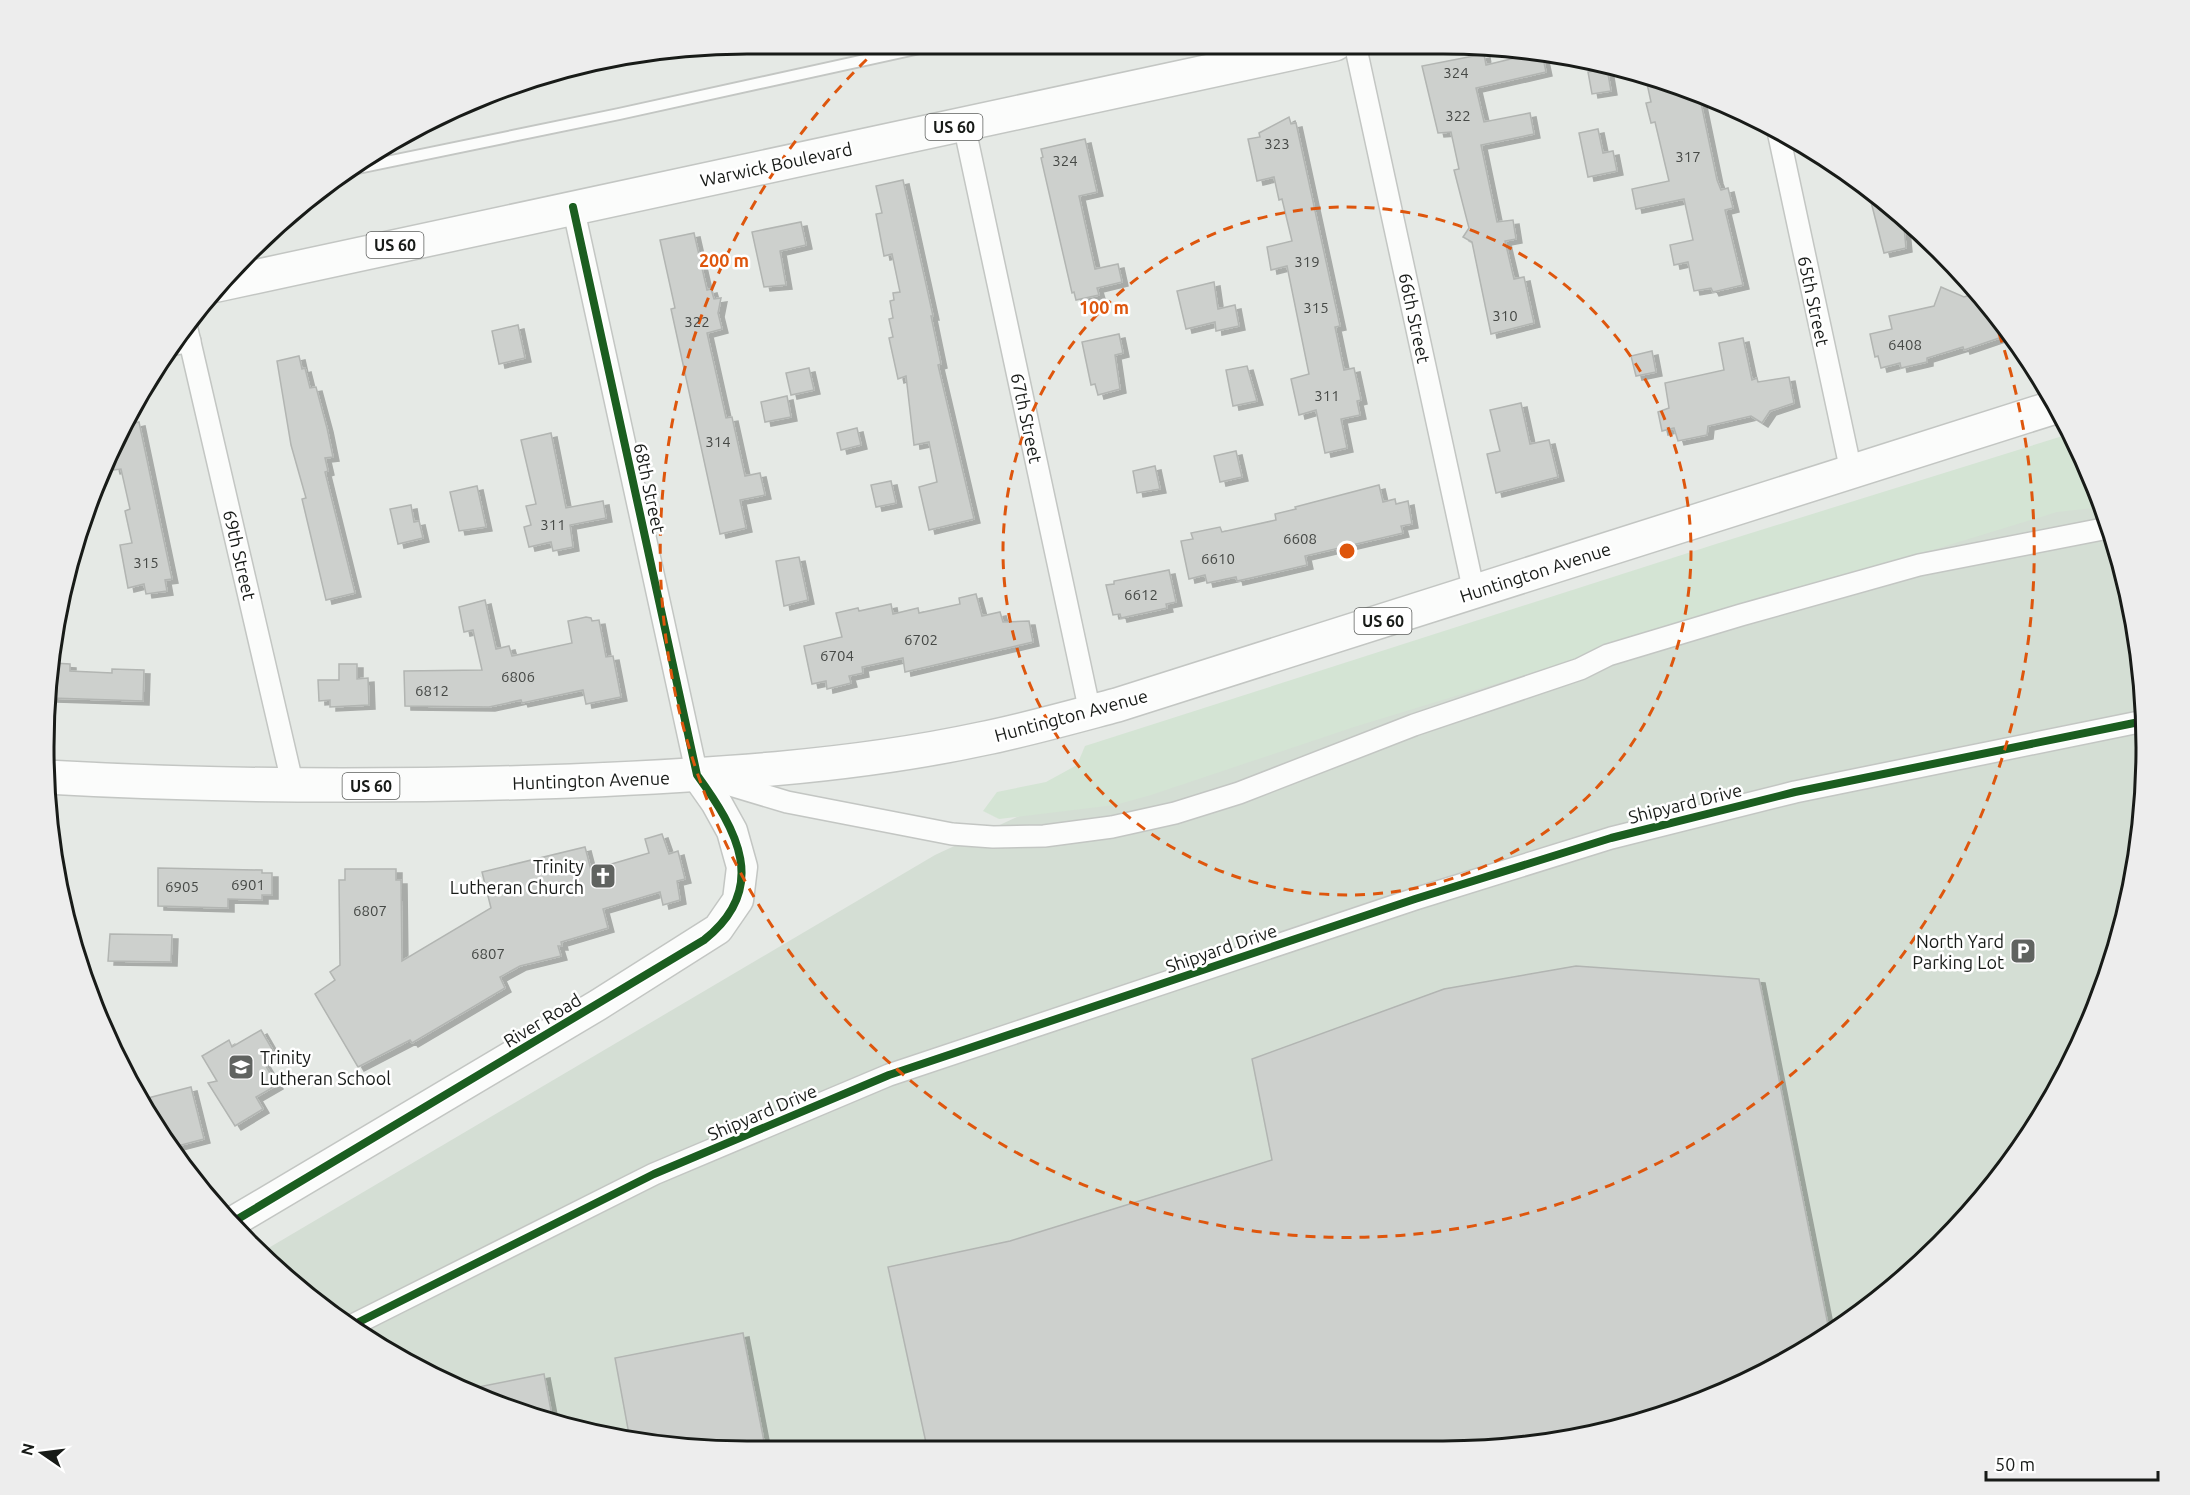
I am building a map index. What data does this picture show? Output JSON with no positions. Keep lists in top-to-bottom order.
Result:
{
  "streets": {
    "main road": ["US 60", "Warwick Boulevard", "Huntington Avenue"],
    "street": [
      "65th Street",
      "66th Street",
      "67th Street",
      "68th Street",
      "69th Street",
      "Shipyard Drive",
      "River Road"
    ]
  },
  "crossings": [
    ["Warwick Boulevard", "67th Street"],
    ["Warwick Boulevard", "68th Street"],
    ["65th Street", "Huntington Avenue"],
    ["66th Street", "Huntington Avenue"],
    ["67th Street", "Huntington Avenue"],
    ["68th Street", "Huntington Avenue"],
    ["68th Street", "River Road"],
    ["69th Street", "Huntington Avenue"],
    ["Huntington Avenue", "River Road"]
  ],
  "places": {
    "church": ["Trinity Lutheran Church"],
    "parking": ["North Yard Parking Lot"],
    "school or university": ["Trinity Lutheran School"]
  },
  "house_numbers": [
    "324",
    "322",
    "323",
    "317",
    "324",
    "319",
    "315",
    "310",
    "322",
    "6408",
    "311",
    "314",
    "311",
    "6608",
    "6610",
    "315",
    "6612",
    "6702",
    "6704",
    "6806",
    "6812",
    "6901",
    "6905",
    "6807",
    "6807"
  ],
  "scale_bar": "50 m",
  "north": "left",
  "rings": ["200 m", "100 m"]
}
